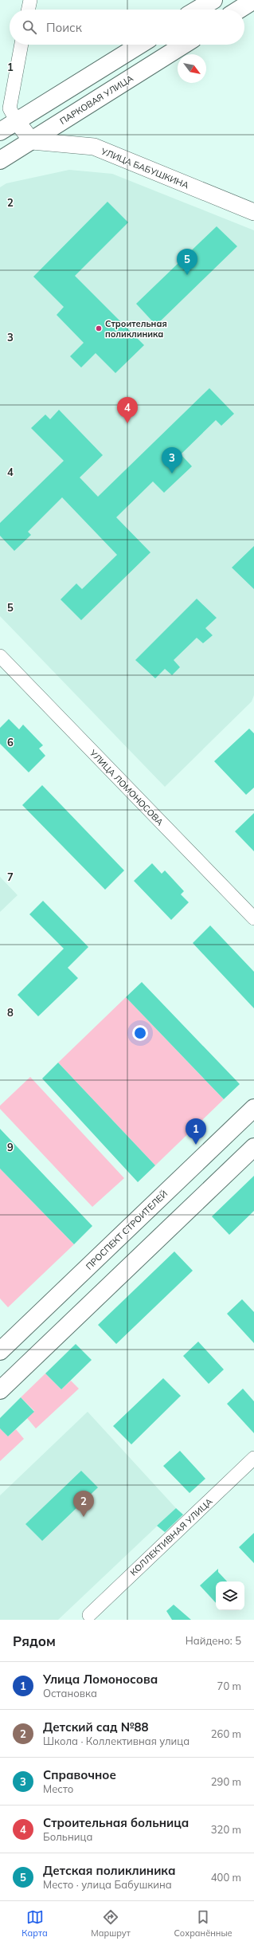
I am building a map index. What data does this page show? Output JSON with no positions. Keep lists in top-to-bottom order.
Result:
{
  "streets": {
    "main road": ["ПАРКОВАЯ УЛИЦА", "ПРОСПЕКТ СТРОИТЕЛЕЙ"],
    "street": ["УЛИЦА БАБУШКИНА", "УЛИЦА ЛОМОНОСОВА", "КОЛЛЕКТИВНАЯ УЛИЦА"]
  },
  "crossings": [
    ["ПАРКОВАЯ УЛИЦА", "УЛИЦА БАБУШКИНА"]
  ],
  "places": ["Строительная поликлиника"],
  "north": "bottom right",
  "page": {
    "search": "Поиск",
    "pins": [
      "5",
      "4",
      "3",
      "1",
      "2"
    ],
    "heading": ["Рядом", "Найдено: 5"],
    "list": [
      {
        "mark": "1",
        "name": "Улица Ломоносова",
        "note": "Остановка",
        "value": "70 m"
      },
      {
        "mark": "2",
        "name": "Детский сад №88",
        "note": "Школа · Коллективная улица",
        "value": "260 m"
      },
      {
        "mark": "3",
        "name": "Справочное",
        "note": "Место",
        "value": "290 m"
      },
      {
        "mark": "4",
        "name": "Строительная больница",
        "note": "Больница",
        "value": "320 m"
      },
      {
        "mark": "5",
        "name": "Детская поликлиника",
        "note": "Место · улица Бабушкина",
        "value": "400 m"
      }
    ],
    "nav": ["Карта", "Маршрут", "Сохранённые"]
  },
  "grid": {
    "rows": [
      "1",
      "2",
      "3",
      "4",
      "5",
      "6",
      "7",
      "8",
      "9"
    ]
  }
}
